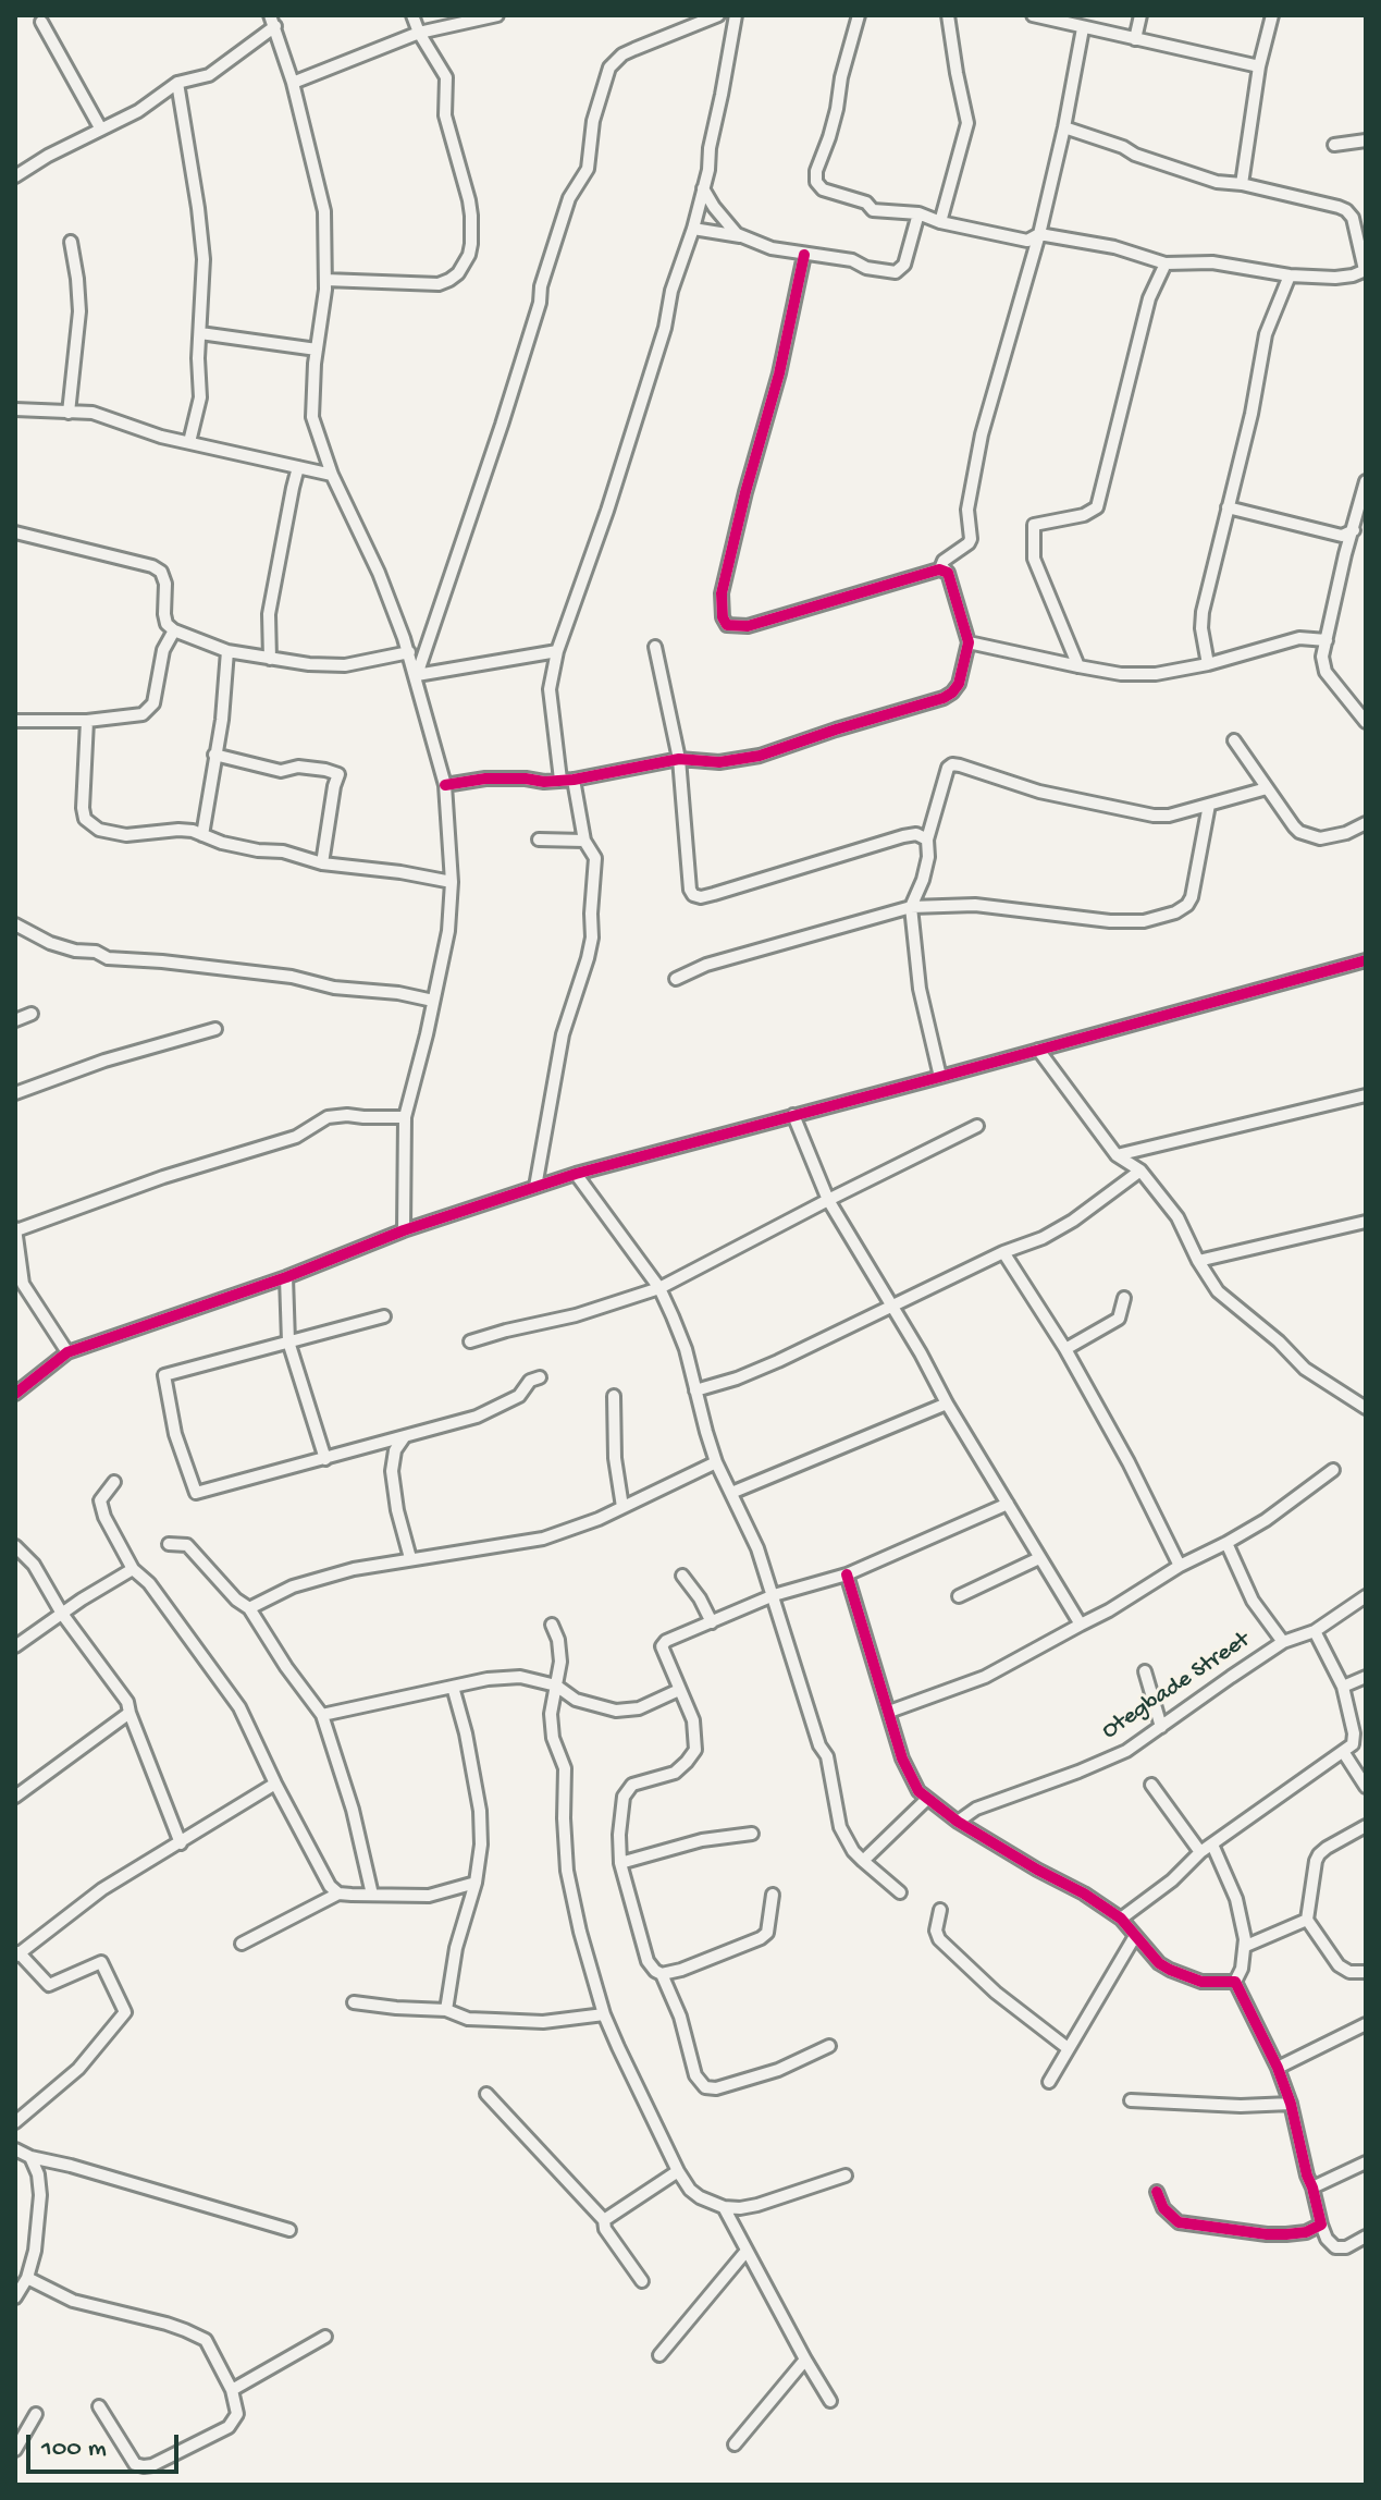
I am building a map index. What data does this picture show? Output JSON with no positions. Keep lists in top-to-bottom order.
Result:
{
  "streets": {
    "street": ["Otegbade Street"]
  },
  "scale_bar": "100 m"
}
